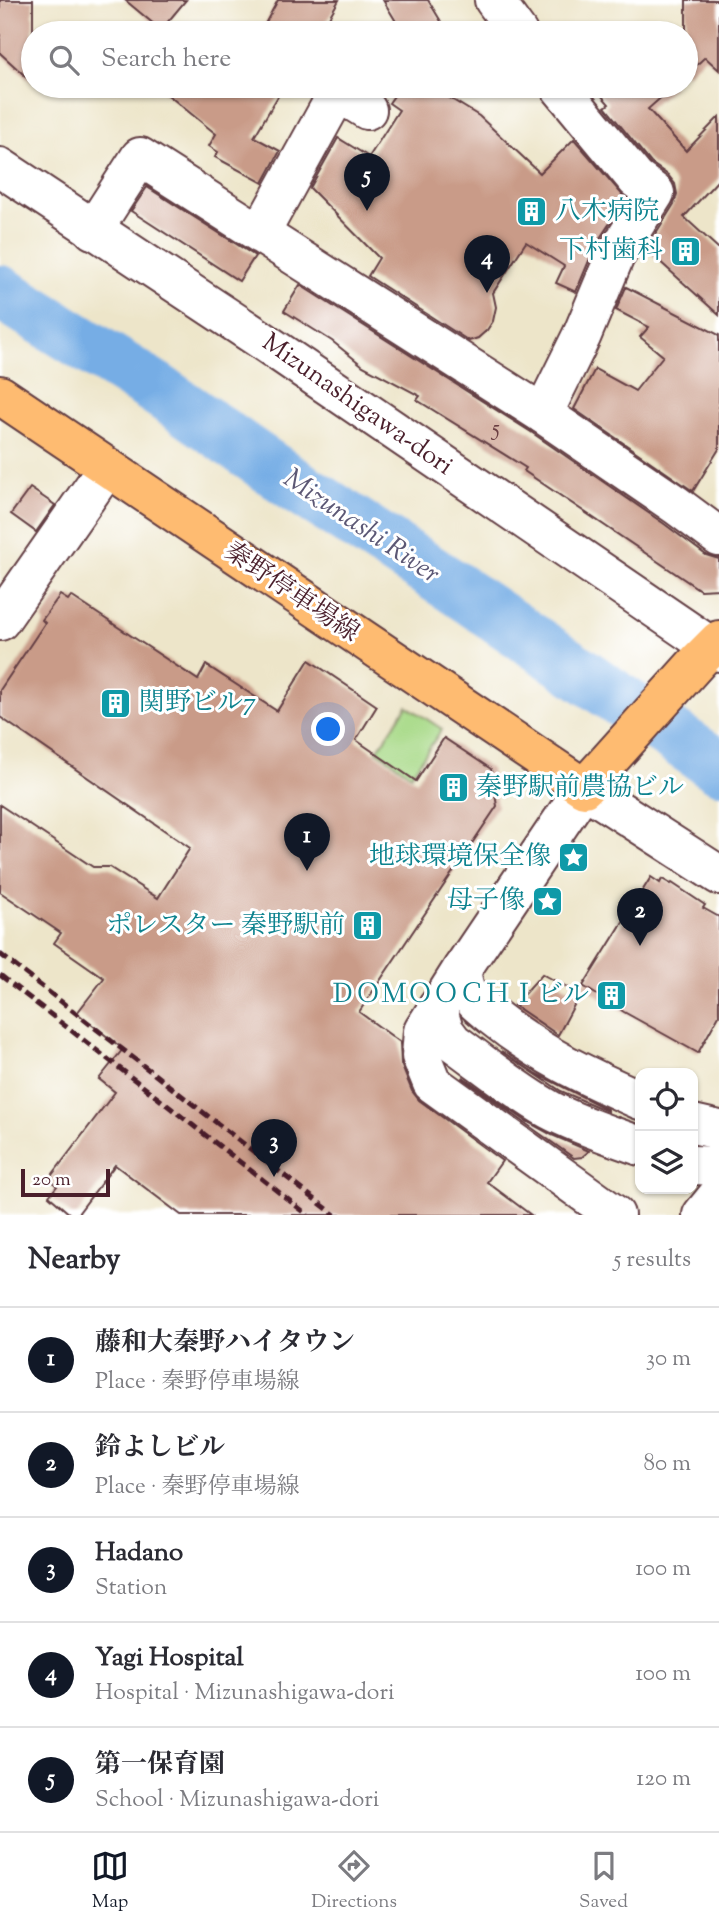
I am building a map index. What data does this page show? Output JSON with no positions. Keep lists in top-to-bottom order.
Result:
{
  "streets": {
    "main road": ["秦野停車場線"],
    "street": ["Mizunashigawa-dori"]
  },
  "water": ["Mizunashi River"],
  "places": {
    "building": [
      "八木病院",
      "下村歯科",
      "関野ビル7",
      "秦野駅前農協ビル",
      "ポレスター 秦野駅前",
      "ＤＯＭＯＯＣＨＩビル"
    ],
    "place": ["地球環境保全像", "母子像"]
  },
  "house_numbers": ["5"],
  "scale_bar": "20 m",
  "page": {
    "search": "Search here",
    "pins": [
      "5",
      "4",
      "1",
      "2",
      "3"
    ],
    "scale": "20 m",
    "heading": ["Nearby", "5 results"],
    "list": [
      {
        "mark": "1",
        "name": "藤和大秦野ハイタウン",
        "note": "Place · 秦野停車場線",
        "value": "30 m"
      },
      {
        "mark": "2",
        "name": "鈴よしビル",
        "note": "Place · 秦野停車場線",
        "value": "80 m"
      },
      {
        "mark": "3",
        "name": "Hadano",
        "note": "Station",
        "value": "100 m"
      },
      {
        "mark": "4",
        "name": "Yagi Hospital",
        "note": "Hospital · Mizunashigawa-dori",
        "value": "100 m"
      },
      {
        "mark": "5",
        "name": "第一保育園",
        "note": "School · Mizunashigawa-dori",
        "value": "120 m"
      }
    ],
    "nav": ["Map", "Directions", "Saved"]
  }
}
